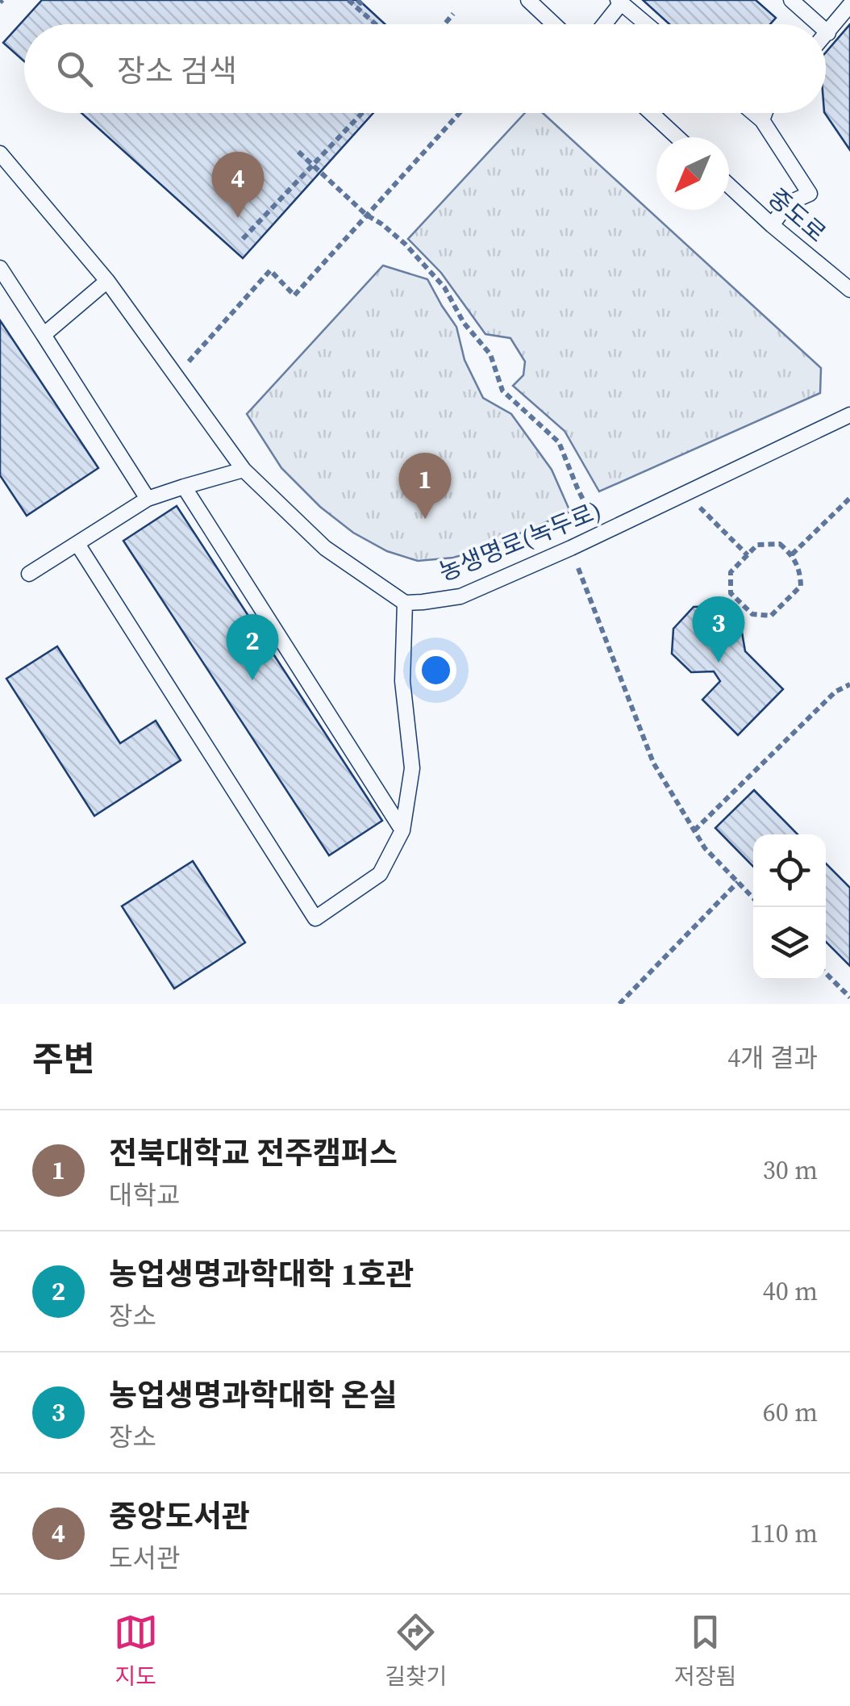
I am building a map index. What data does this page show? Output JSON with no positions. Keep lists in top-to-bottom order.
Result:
{
  "streets": {
    "lane": ["중도로", "농생명로(녹두로)"]
  },
  "north": "bottom left",
  "page": {
    "search": "장소 검색",
    "pins": [
      "4",
      "1",
      "3",
      "2"
    ],
    "heading": ["주변", "4개 결과"],
    "list": [
      {
        "mark": "1",
        "name": "전북대학교 전주캠퍼스",
        "note": "대학교",
        "value": "30 m"
      },
      {
        "mark": "2",
        "name": "농업생명과학대학 1호관",
        "note": "장소",
        "value": "40 m"
      },
      {
        "mark": "3",
        "name": "농업생명과학대학 온실",
        "note": "장소",
        "value": "60 m"
      },
      {
        "mark": "4",
        "name": "중앙도서관",
        "note": "도서관",
        "value": "110 m"
      }
    ],
    "nav": ["지도", "길찾기", "저장됨"]
  }
}
